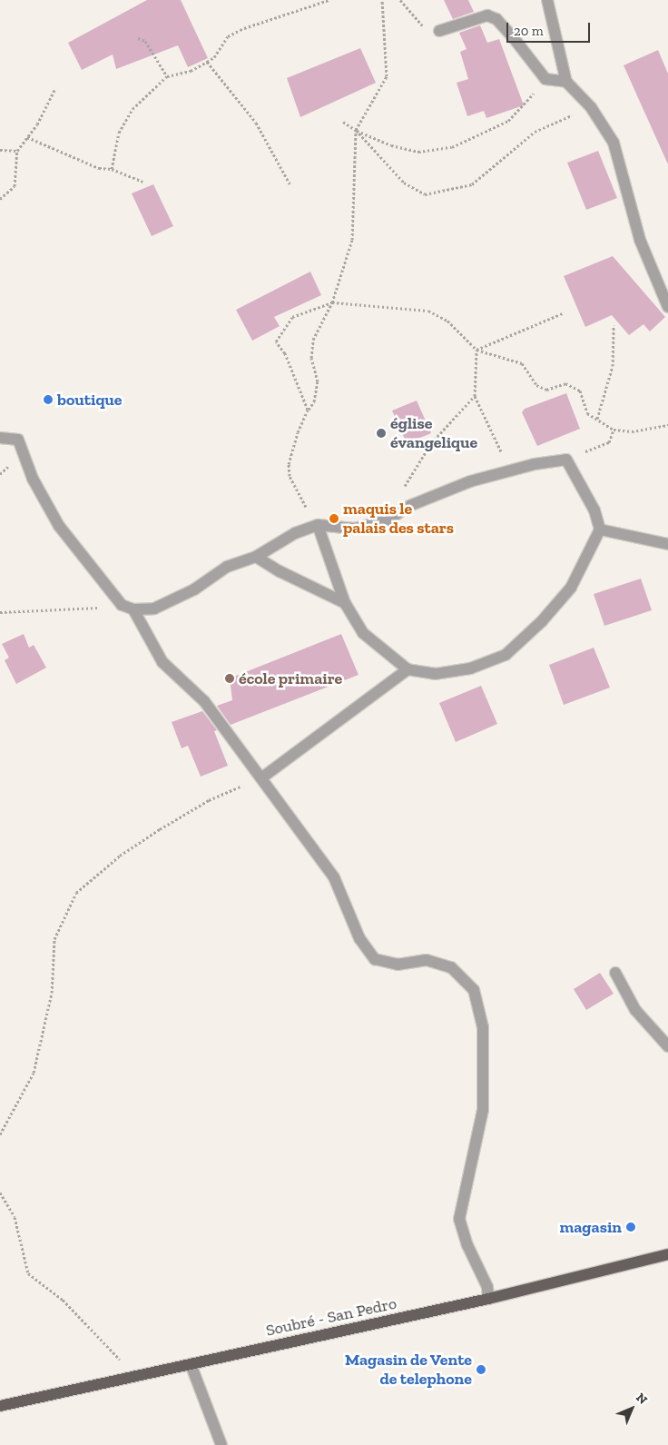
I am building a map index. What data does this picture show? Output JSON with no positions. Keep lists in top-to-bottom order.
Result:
{
  "streets": {
    "main road": ["Soubré - San Pedro"]
  },
  "places": [
    "boutique",
    "église évangelique",
    "maquis le palais des stars",
    "école primaire",
    "magasin",
    "Magasin de Vente de telephone"
  ],
  "scale_bar": "20 m",
  "north": "top right"
}
